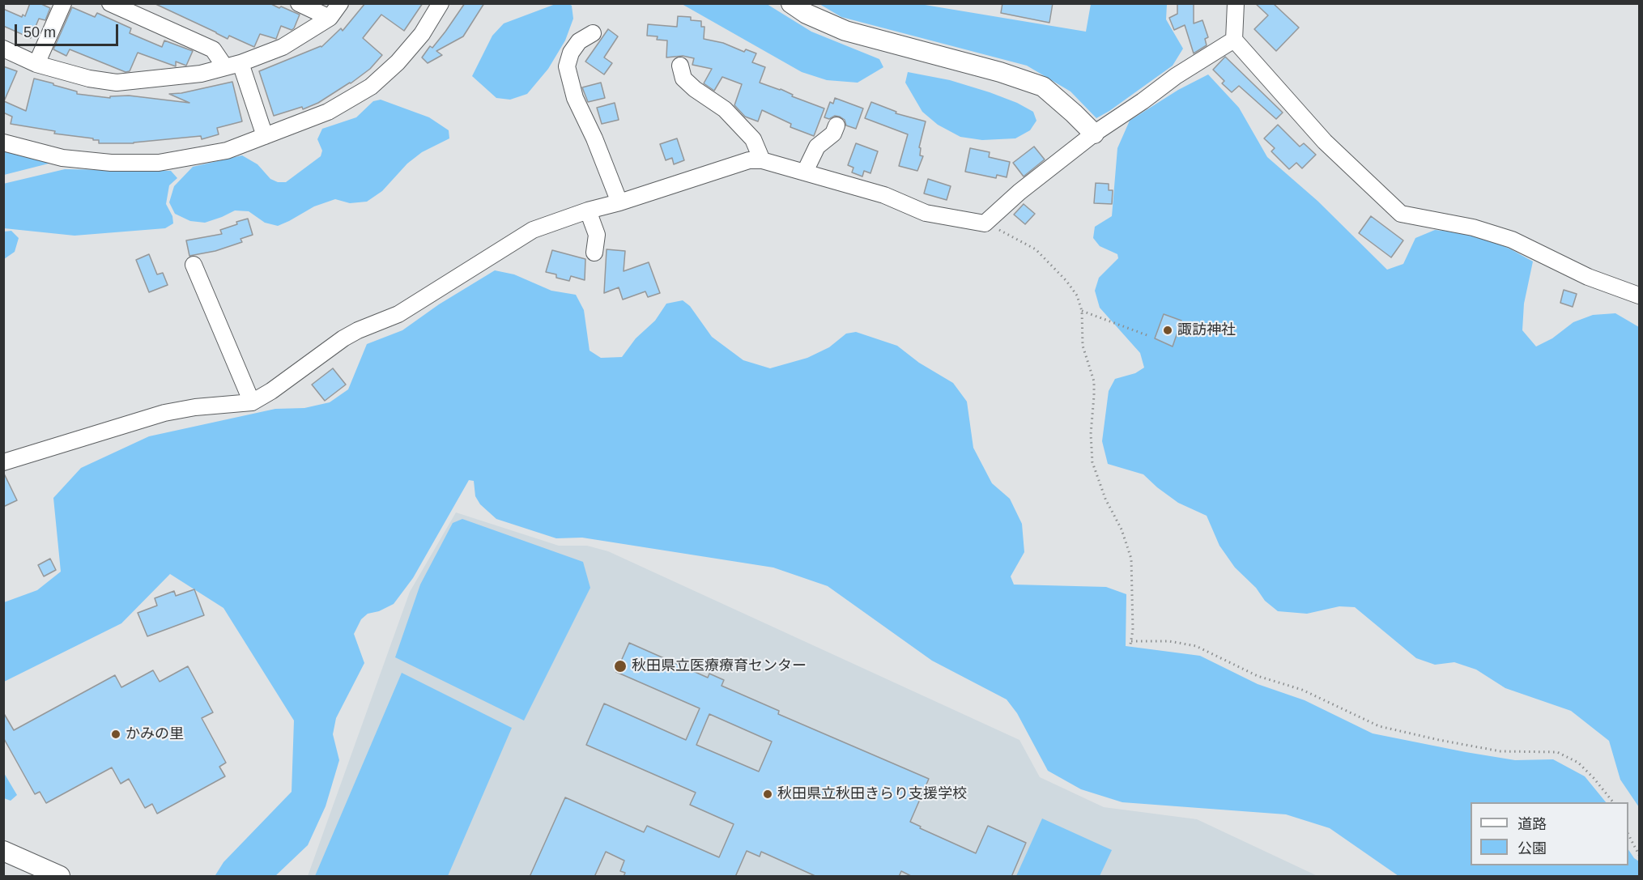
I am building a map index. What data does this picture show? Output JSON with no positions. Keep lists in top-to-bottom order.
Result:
{
  "places": [
    "諏訪神社",
    "秋田県立医療療育センター",
    "かみの里",
    "秋田県立秋田きらり支援学校"
  ],
  "legend": ["道路", "公園"],
  "scale_bar": "50 m"
}
